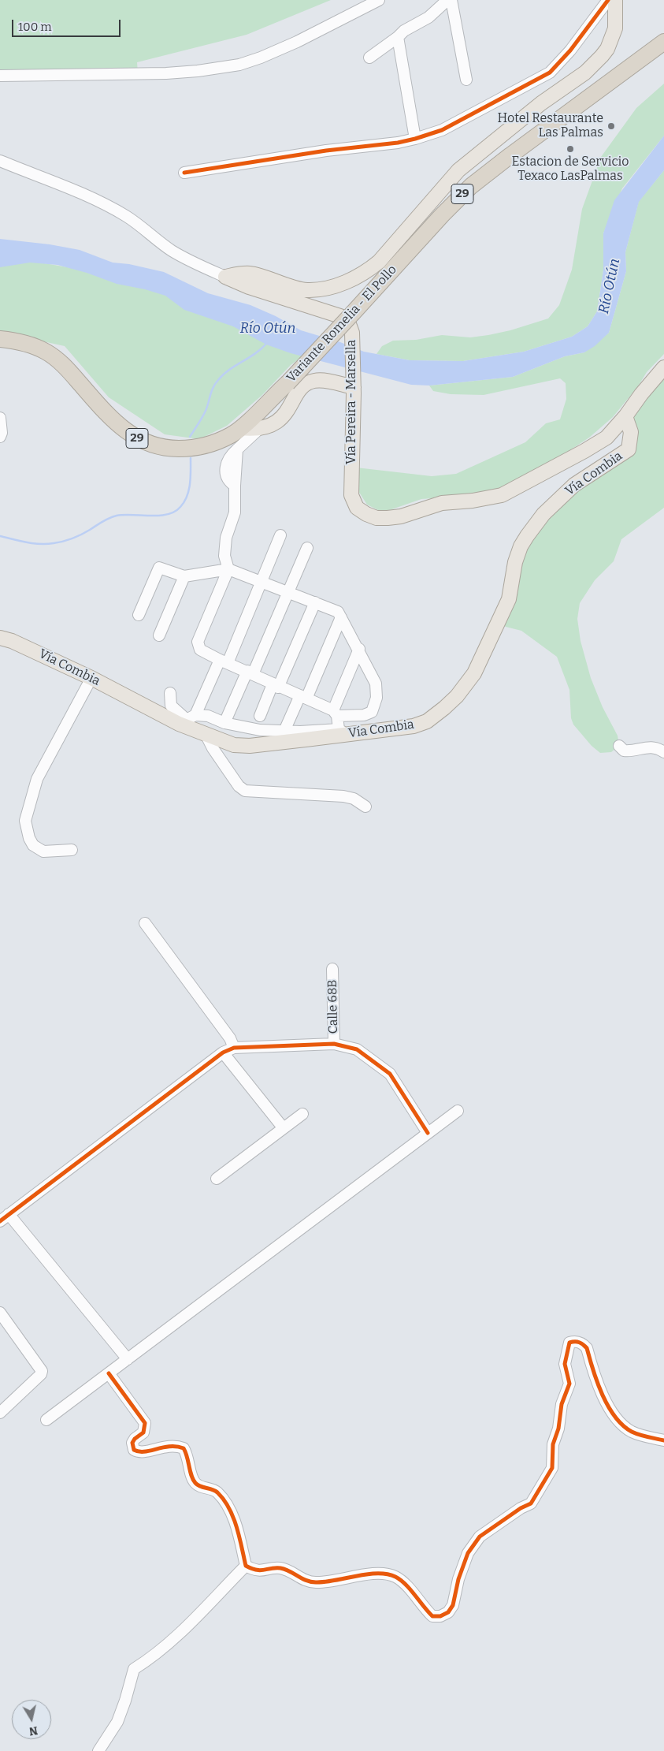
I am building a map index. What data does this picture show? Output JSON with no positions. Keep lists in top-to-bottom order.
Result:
{
  "streets": {
    "highway": ["29", "Variante Romelia - El Pollo"],
    "main road": ["Vía Pereira - Marsella", "Vía Combia"],
    "street": ["Calle 68B"]
  },
  "crossings": [
    ["Vía Pereira - Marsella", "Vía Combia"]
  ],
  "water": ["Río Otún"],
  "places": ["Hotel Restaurante Las Palmas", "Estacion de Servicio Texaco LasPalmas"],
  "scale_bar": "100 m",
  "north": "bottom"
}
